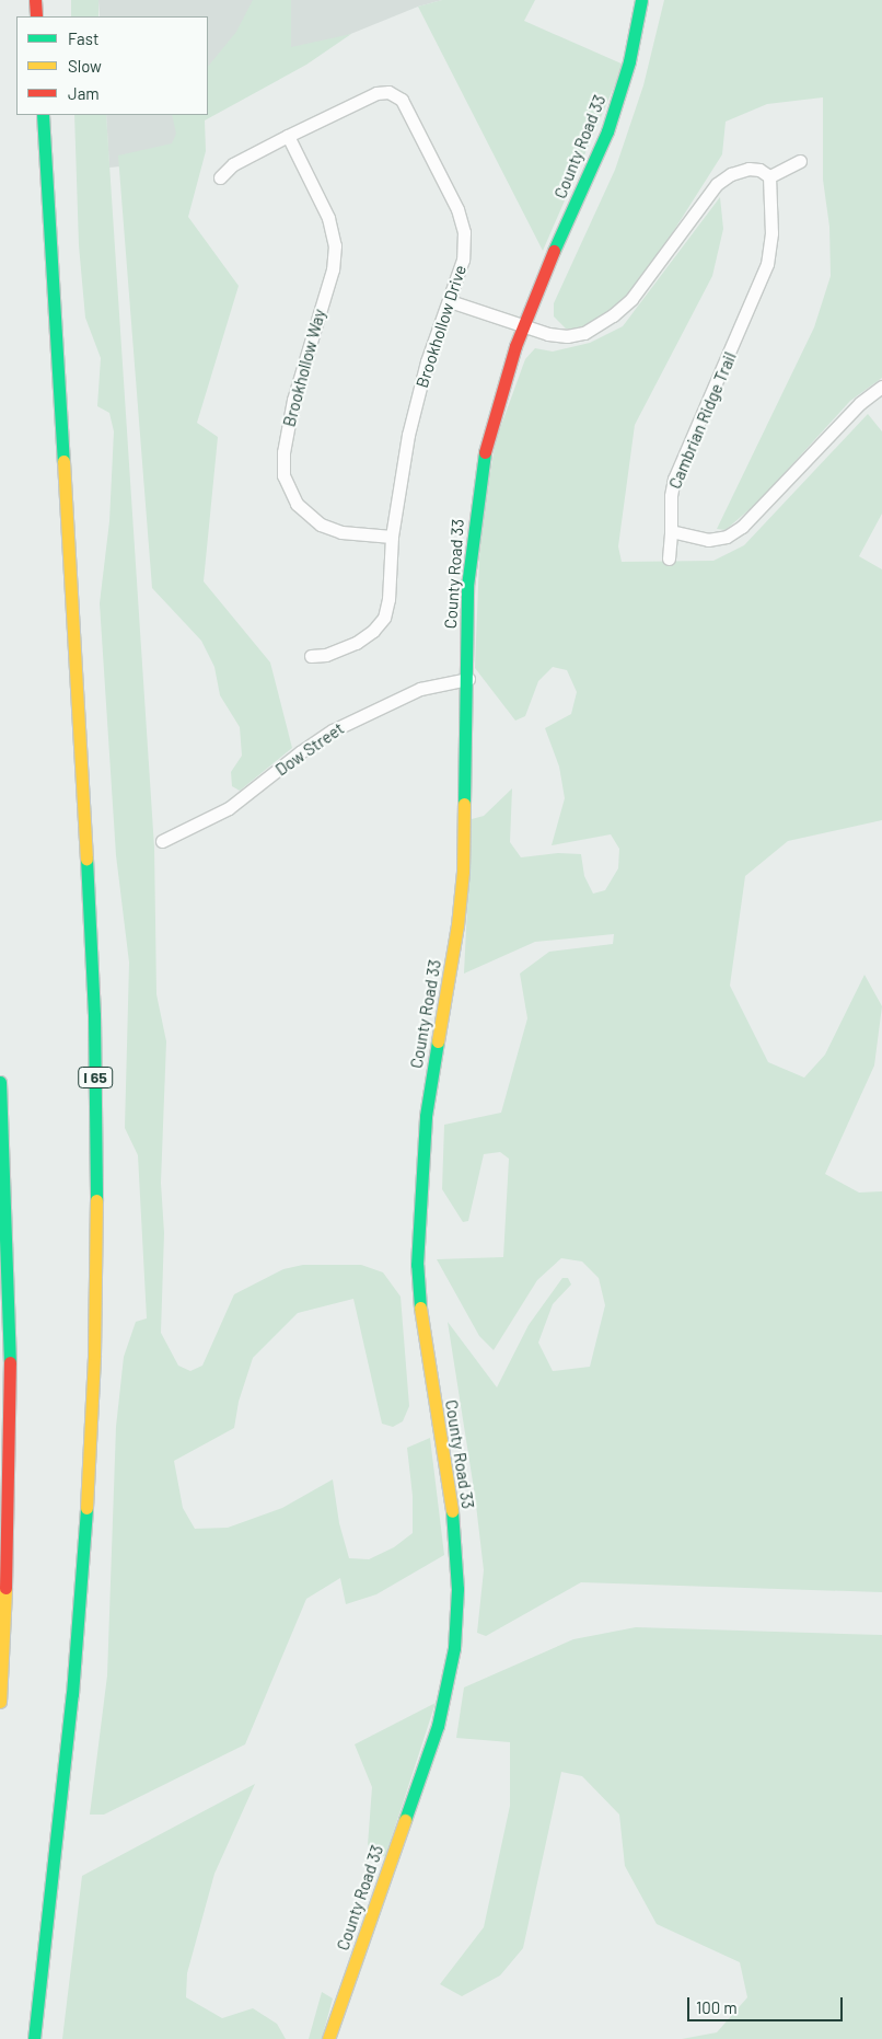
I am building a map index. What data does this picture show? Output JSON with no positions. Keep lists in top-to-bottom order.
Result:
{
  "streets": {
    "main road": ["County Road 33", "I 65"],
    "street": [
      "Brookhollow Drive",
      "Brookhollow Way",
      "Cambrian Ridge Trail",
      "Dow Street"
    ]
  },
  "crossings": [
    ["County Road 33", "Dow Street"],
    ["Brookhollow Drive", "Brookhollow Way"]
  ],
  "legend": ["Fast", "Slow", "Jam"],
  "scale_bar": "100 m"
}
